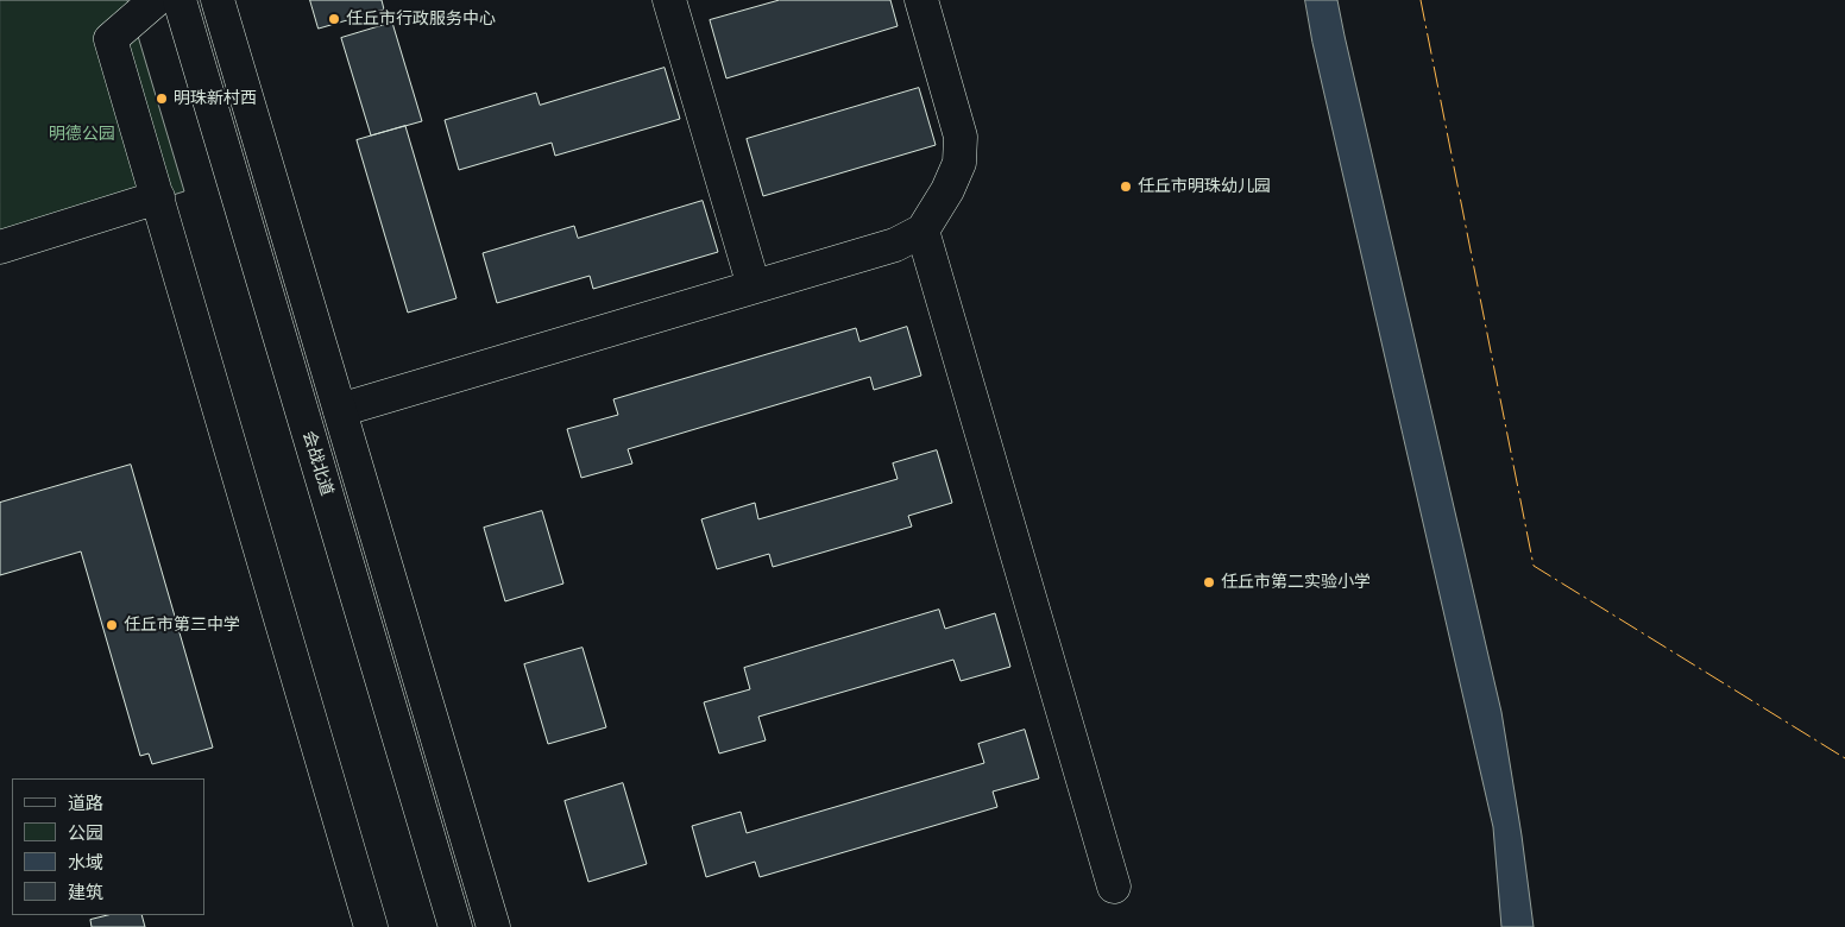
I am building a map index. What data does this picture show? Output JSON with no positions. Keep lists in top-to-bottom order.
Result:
{
  "streets": {
    "main road": ["会战北道"]
  },
  "parks": ["明德公园"],
  "places": [
    "任丘市行政服务中心",
    "明珠新村西",
    "任丘市明珠幼儿园",
    "任丘市第二实验小学",
    "任丘市第三中学"
  ],
  "legend": [
    "道路",
    "公园",
    "水域",
    "建筑"
  ]
}
